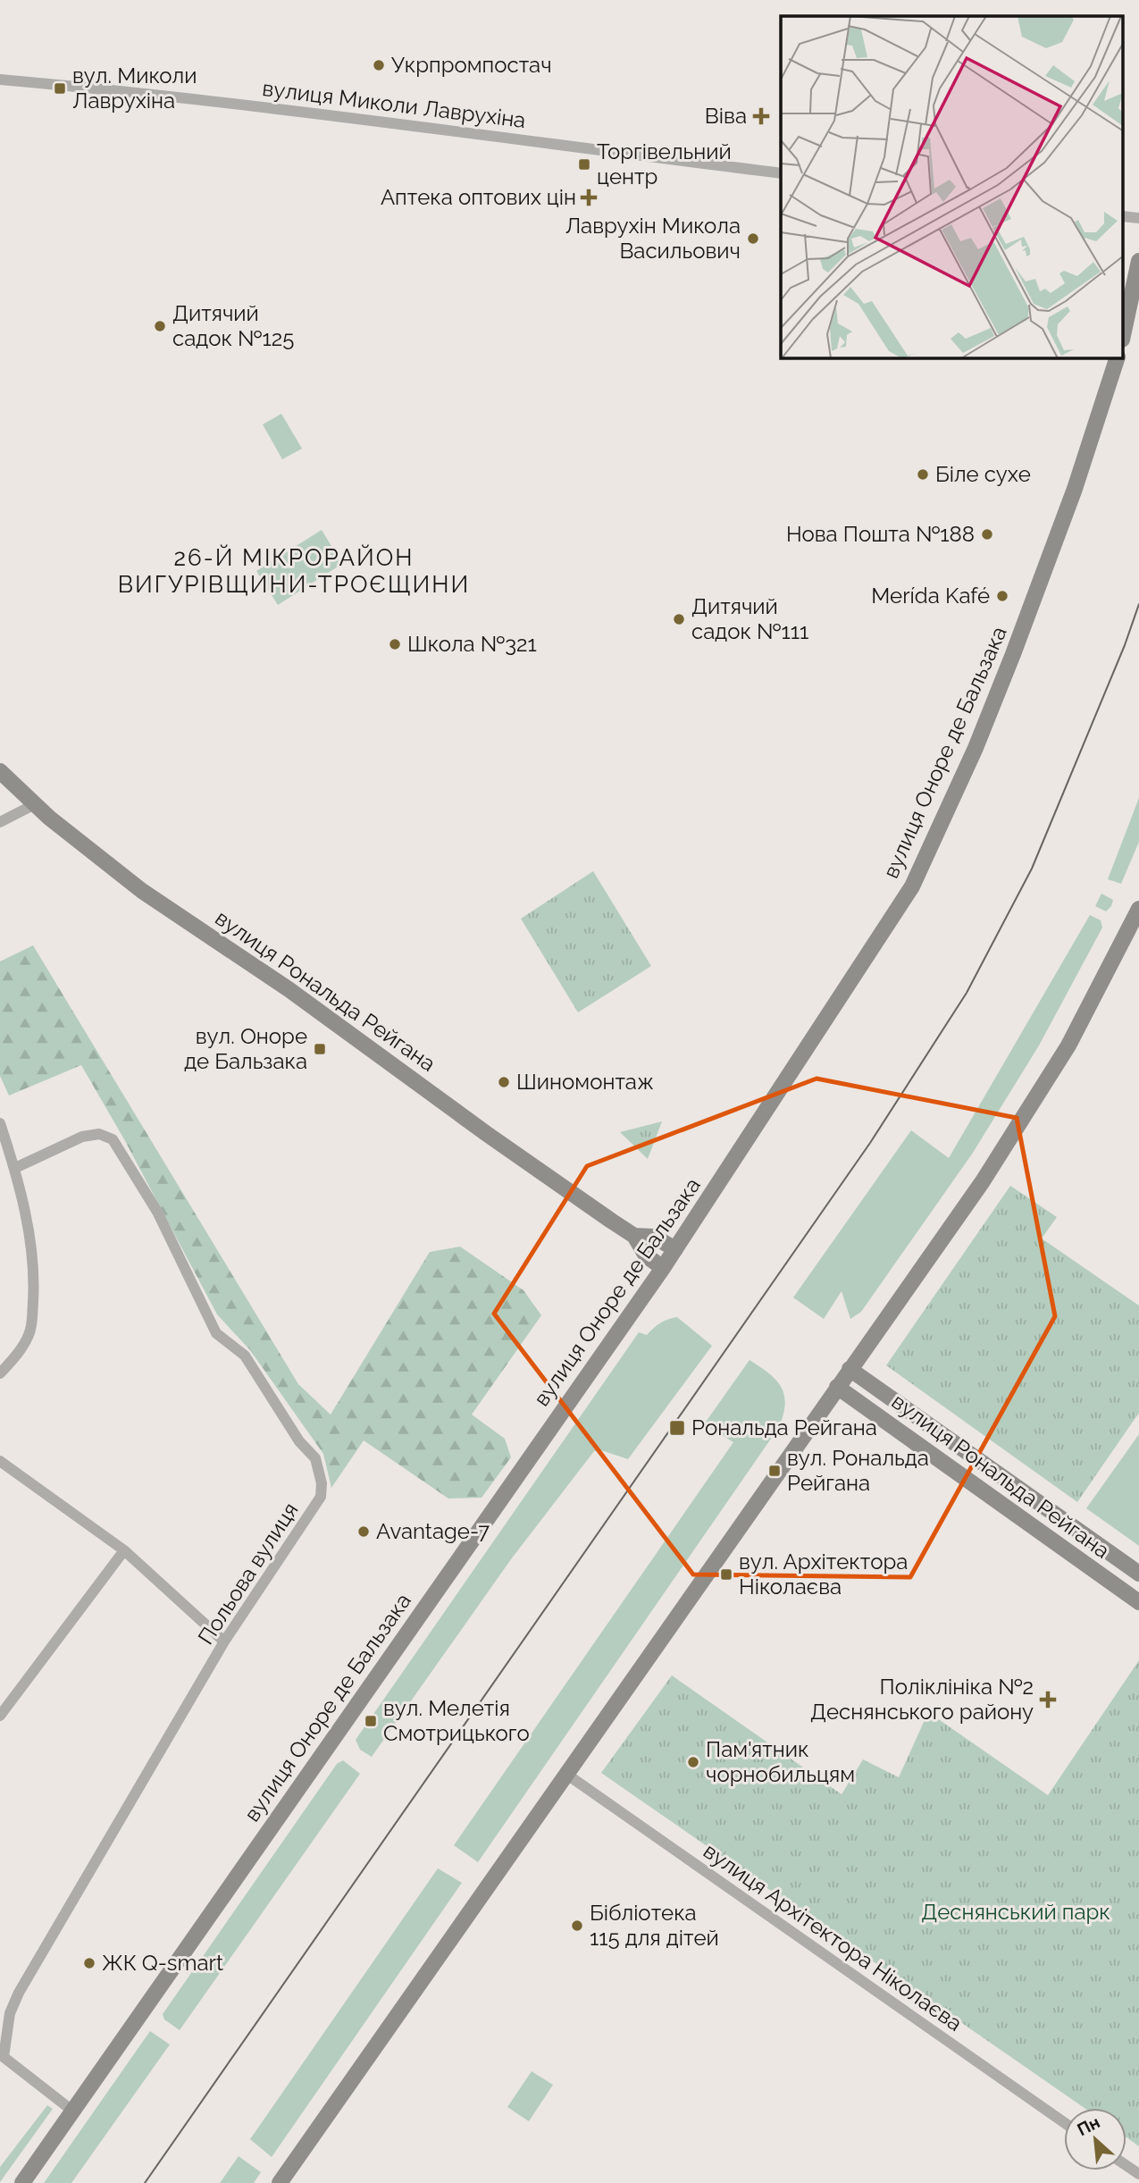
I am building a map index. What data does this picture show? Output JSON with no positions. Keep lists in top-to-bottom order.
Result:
{
  "streets": {
    "main road": ["вулиця Оноре де Бальзака", "вулиця Рональда Рейгана"],
    "street": ["вулиця Миколи Лаврухіна", "Польова вулиця", "вулиця Архітектора Ніколаєва"]
  },
  "crossings": [
    ["вулиця Оноре де Бальзака", "вулиця Рональда Рейгана"],
    ["вулиця Оноре де Бальзака", "Польова вулиця"]
  ],
  "districts": ["26-Й МІКРОРАЙОН ВИГУРІВЩИНИ-ТРОЄЩИНИ"],
  "parks": ["Деснянський парк"],
  "places": {
    "other": [
      "Укрпромпостач",
      "Лаврухін Микола Васильович",
      "Дитячий садок №125",
      "Біле сухе",
      "Нова Пошта №188",
      "Merída Kafé",
      "Дитячий садок №111",
      "Школа №321",
      "Шиномонтаж",
      "Avantage-7",
      "Пам'ятник чорнобильцям",
      "Бібліотека 115 для дітей",
      "ЖК Q-smart"
    ],
    "transit": [
      "вул. Миколи Лаврухіна",
      "Торгівельний центр",
      "вул. Оноре де Бальзака",
      "Рональда Рейгана",
      "вул. Рональда Рейгана",
      "вул. Архітектора Ніколаєва",
      "вул. Мелетія Смотрицького"
    ],
    "health": ["Віва", "Аптека оптових цін", "Поліклініка №2 Деснянського району"]
  },
  "north": "top left"
}
